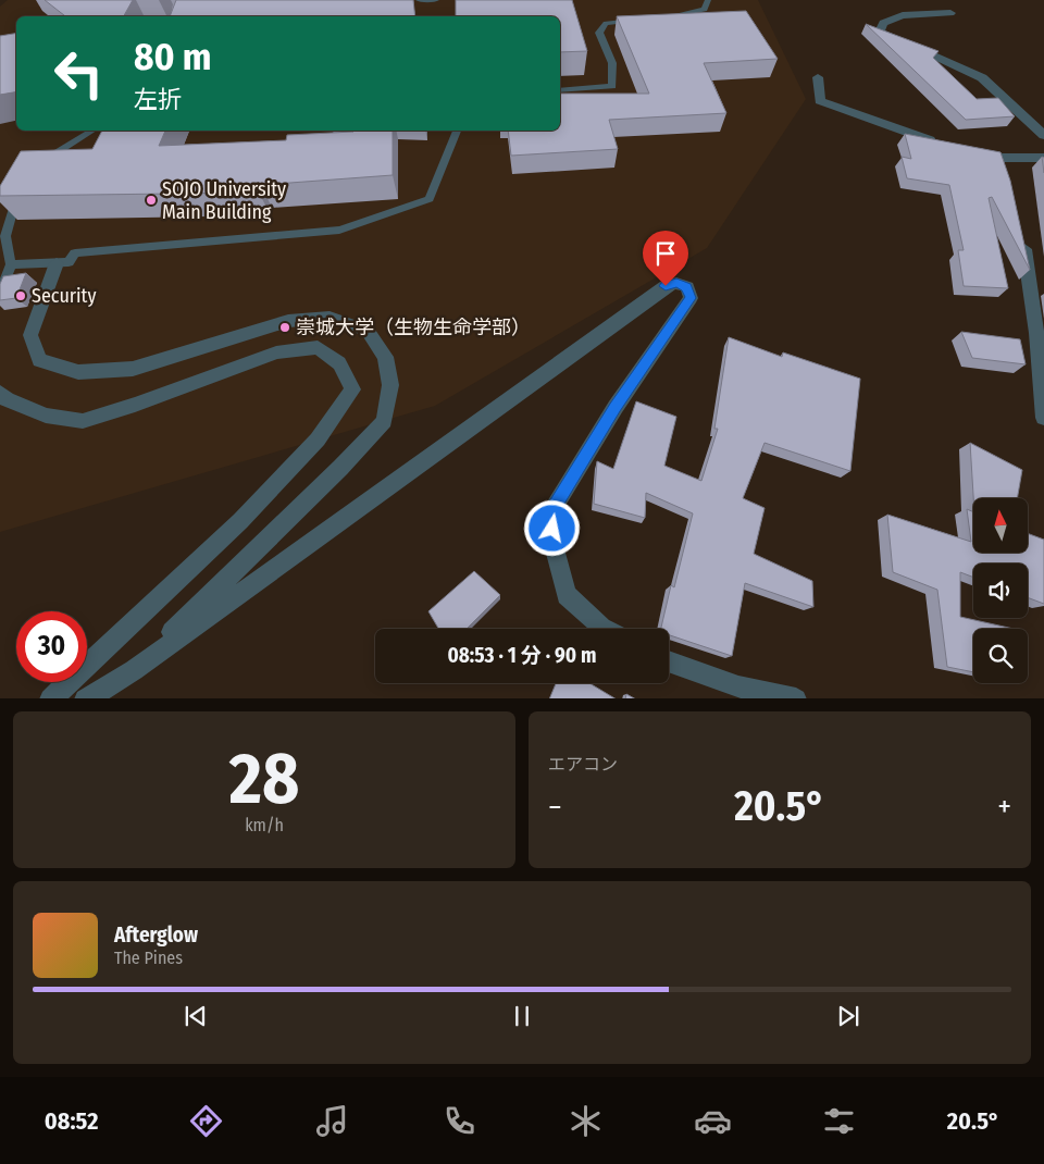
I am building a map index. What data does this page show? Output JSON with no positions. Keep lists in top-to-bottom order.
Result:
{
  "places": ["SOJO University Main Building", "Security", "崇城大学（生物生命学部）"],
  "north": "top",
  "page": {
    "turn": ["80 m", "左折"],
    "limit": "30",
    "trip": "08:53 · 1 分 · 90 m",
    "tile": [
      ["28", "km/h"],
      "エアコン"
    ],
    "heat": ["−", "20.5°", "+"],
    "song": ["Afterglow", "The Pines"],
    "tabs": ["08:52", "20.5°"]
  }
}
